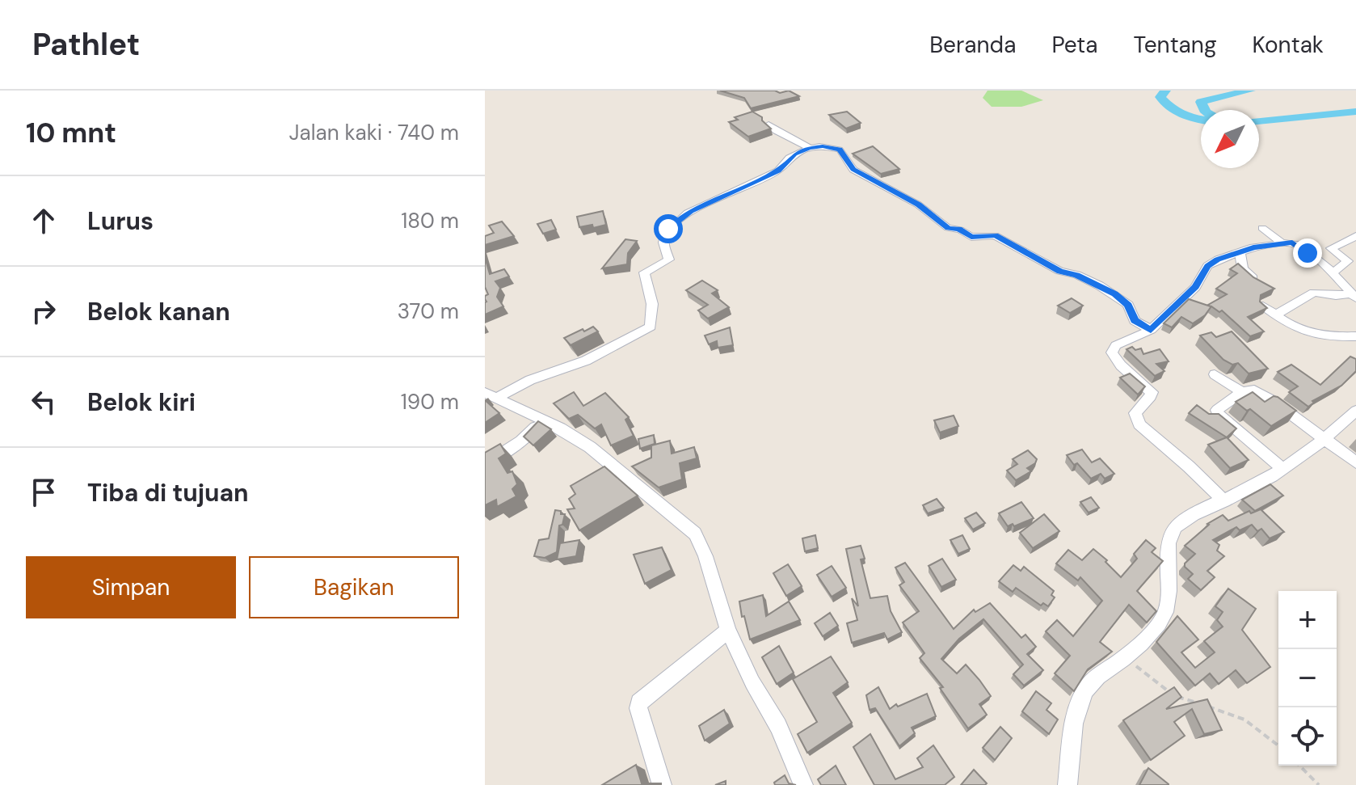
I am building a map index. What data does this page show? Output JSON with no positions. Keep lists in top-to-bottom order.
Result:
{
  "north": "bottom left",
  "page": {
    "header": "Pathlet",
    "nav": [
      "Beranda",
      "Peta",
      "Tentang",
      "Kontak"
    ],
    "heading": ["10 mnt", "Jalan kaki · 740 m"],
    "list": [
      ["Lurus", "180 m"],
      ["Belok kanan", "370 m"],
      ["Belok kiri", "190 m"],
      "Tiba di tujuan"
    ],
    "buttons": ["Simpan", "Bagikan"],
    "map_buttons": ["+", "−"]
  }
}
